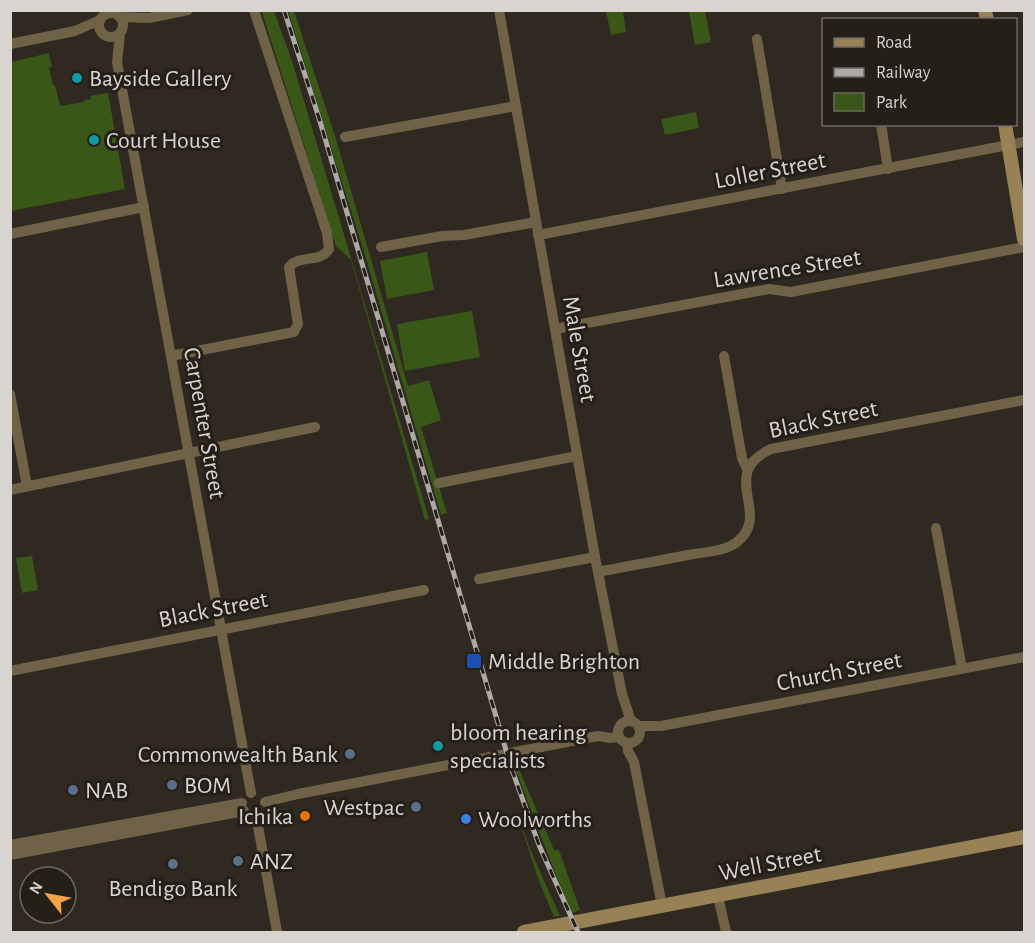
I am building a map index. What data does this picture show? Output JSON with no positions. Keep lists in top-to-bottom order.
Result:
{
  "streets": {
    "street": [
      "Loller Street",
      "Lawrence Street",
      "Male Street",
      "Black Street",
      "Carpenter Street",
      "Church Street",
      "Well Street"
    ]
  },
  "crossings": [
    ["Loller Street", "Male Street"],
    ["Lawrence Street", "Male Street"],
    ["Male Street", "Black Street"],
    ["Male Street", "Church Street"],
    ["Male Street", "Well Street"],
    ["Black Street", "Carpenter Street"],
    ["Carpenter Street", "Church Street"]
  ],
  "places": {
    "other": [
      "Bayside Gallery",
      "Court House",
      "bloom hearing specialists",
      "Commonwealth Bank",
      "BOM",
      "NAB",
      "Westpac",
      "Ichika",
      "Woolworths",
      "ANZ",
      "Bendigo Bank"
    ],
    "transit": ["Middle Brighton"]
  },
  "legend": ["Road", "Railway", "Park"],
  "north": "top left"
}
